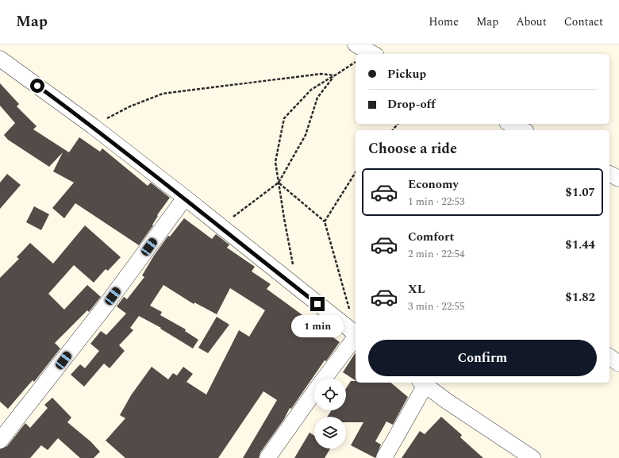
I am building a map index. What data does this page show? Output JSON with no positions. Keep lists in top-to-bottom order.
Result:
{
  "page": {
    "header": "Map",
    "nav": [
      "Home",
      "Map",
      "About",
      "Contact"
    ],
    "banner": ["Pickup", "Drop-off"],
    "heading": "Choose a ride",
    "list": [
      {
        "name": "Economy",
        "note": "1 min · 22:53",
        "value": "$1.07"
      },
      {
        "name": "Comfort",
        "note": "2 min · 22:54",
        "value": "$1.44"
      },
      {
        "name": "XL",
        "note": "3 min · 22:55",
        "value": "$1.82"
      }
    ],
    "bubble": "1 min",
    "buttons": "Confirm"
  }
}
